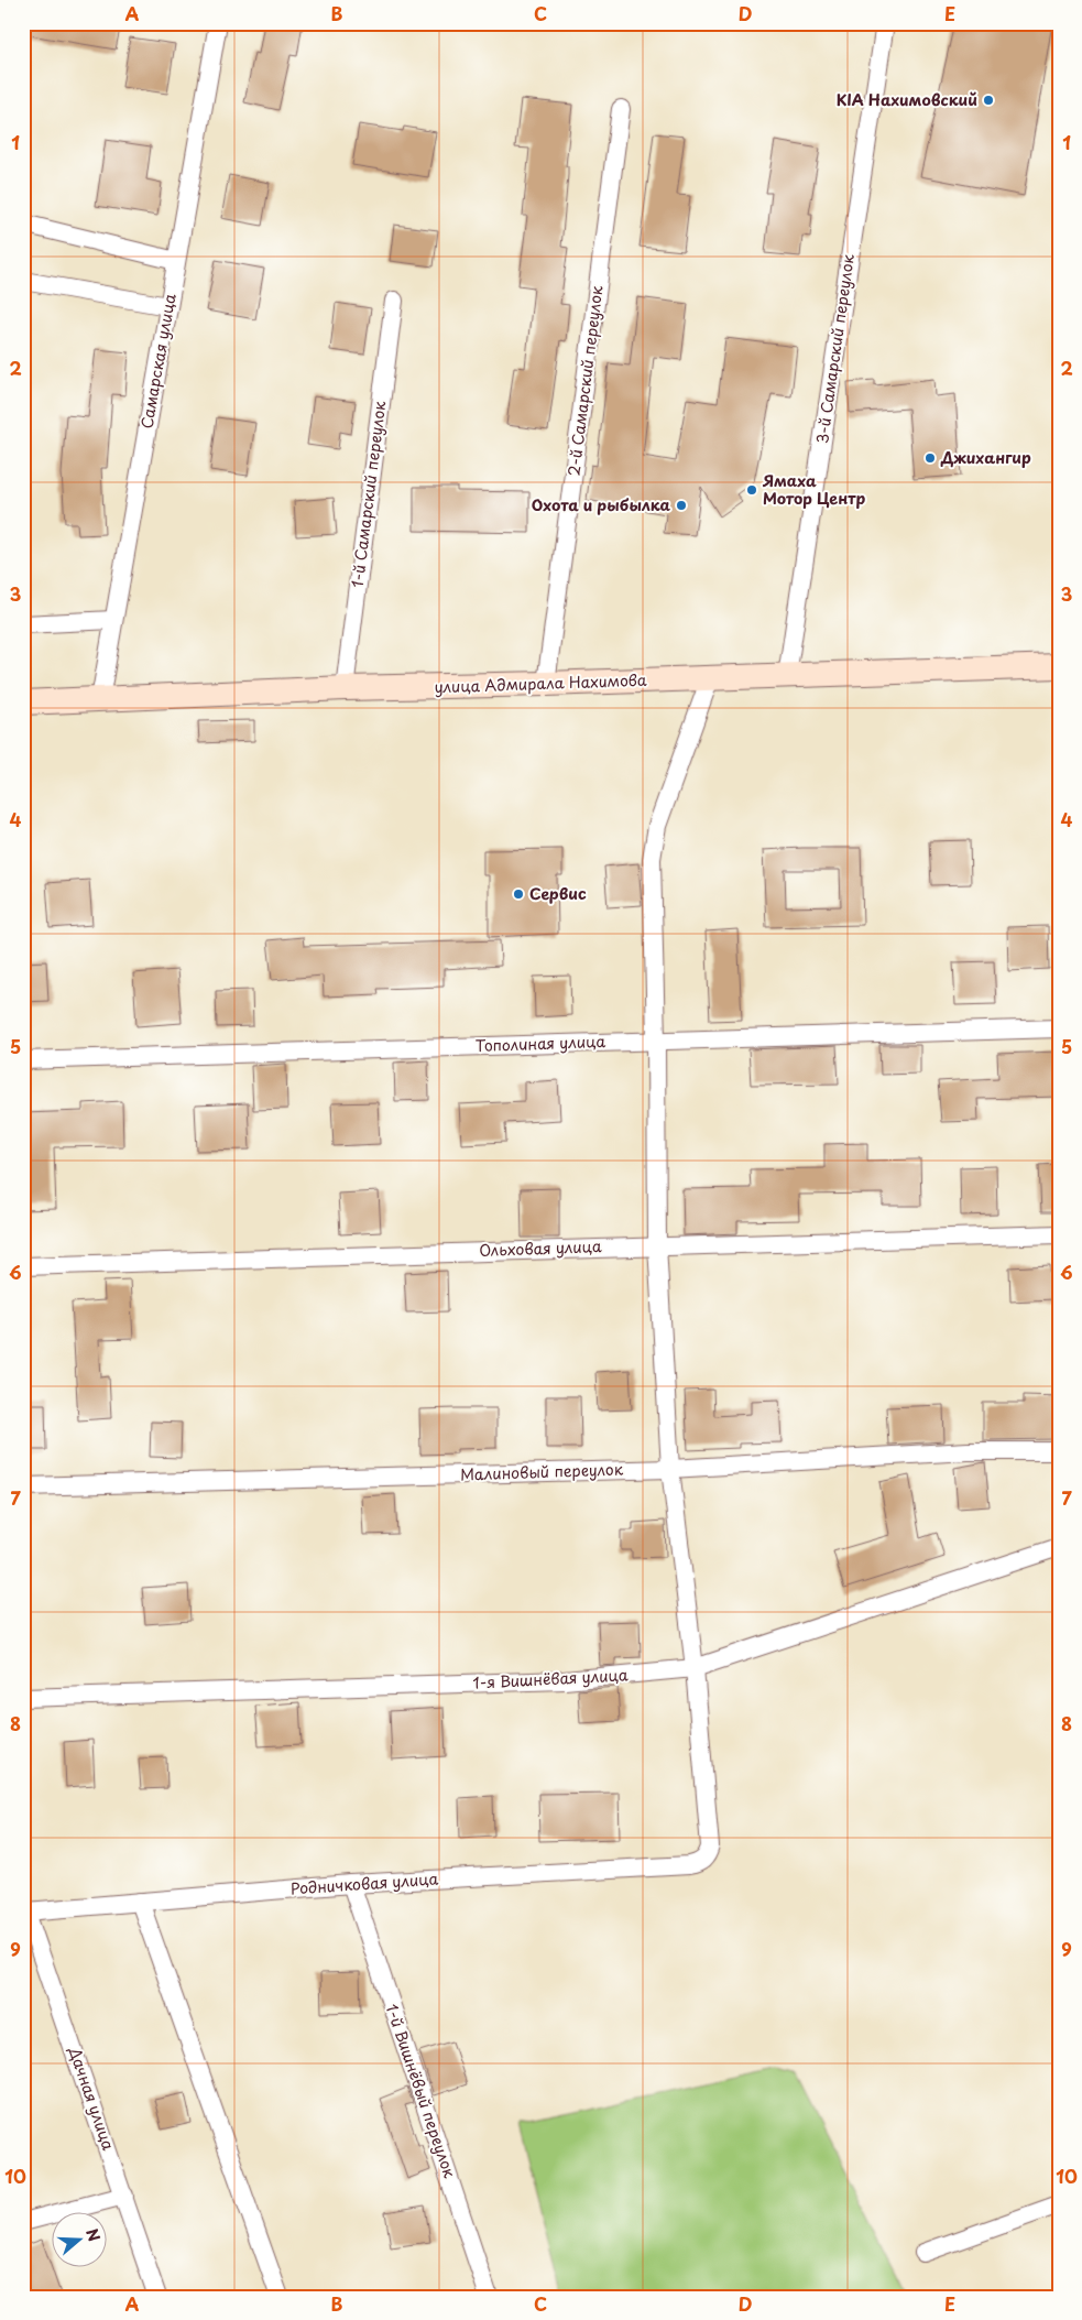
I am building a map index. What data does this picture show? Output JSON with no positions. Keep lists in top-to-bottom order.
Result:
{
  "streets": {
    "main road": ["улица Адмирала Нахимова"],
    "street": [
      "3-й Самарский переулок",
      "Самарская улица",
      "2-й Самарский переулок",
      "1-й Самарский переулок",
      "Тополиная улица",
      "Ольховая улица",
      "Малиновый переулок",
      "1-я Вишнёвая улица",
      "Родничковая улица",
      "1-й Вишнёвый переулок",
      "Дачная улица"
    ]
  },
  "crossings": [
    ["3-й Самарский переулок", "улица Адмирала Нахимова"],
    ["Самарская улица", "улица Адмирала Нахимова"],
    ["2-й Самарский переулок", "улица Адмирала Нахимова"],
    ["1-й Самарский переулок", "улица Адмирала Нахимова"],
    ["1-я Вишнёвая улица", "Родничковая улица"],
    ["Родничковая улица", "1-й Вишнёвый переулок"],
    ["Родничковая улица", "Дачная улица"]
  ],
  "places": [
    "KIA Нахимовский",
    "Джихангир",
    "Ямаха Мотор Центр",
    "Охота и рыбылка",
    "Сервис"
  ],
  "north": "right",
  "grid": {
    "columns": [
      "A",
      "B",
      "C",
      "D",
      "E"
    ],
    "rows": [
      "1",
      "2",
      "3",
      "4",
      "5",
      "6",
      "7",
      "8",
      "9",
      "10"
    ]
  }
}
